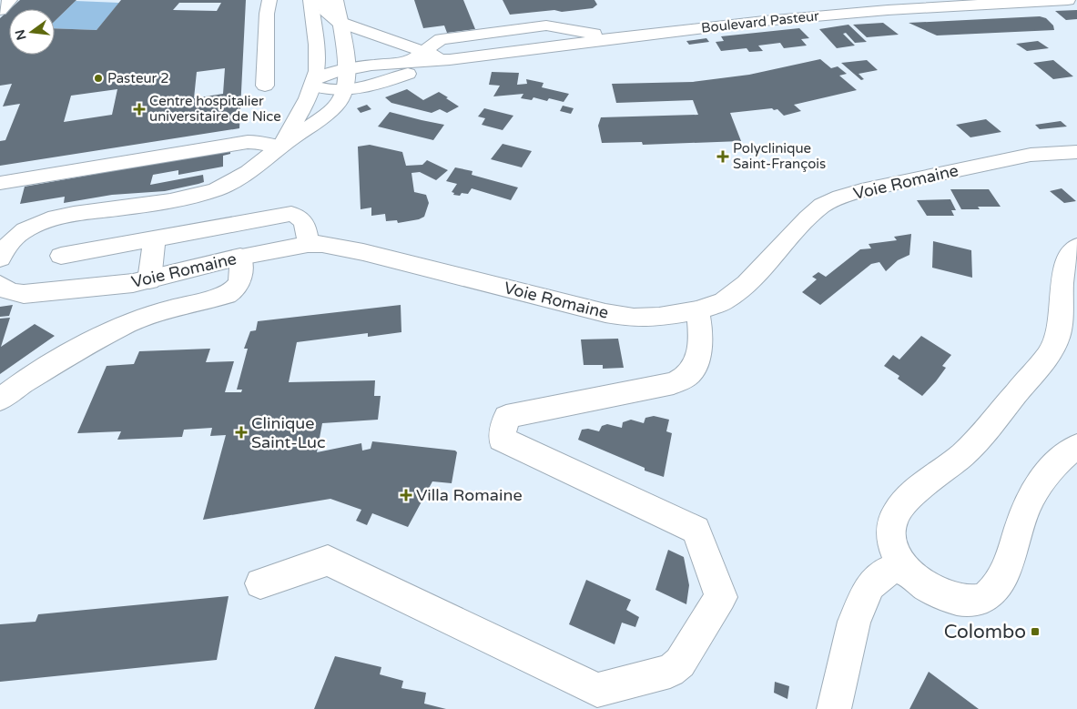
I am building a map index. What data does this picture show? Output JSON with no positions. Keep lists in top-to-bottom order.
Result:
{
  "streets": {
    "street": ["Boulevard Pasteur", "Voie Romaine"]
  },
  "places": {
    "other": ["Pasteur 2"],
    "health": [
      "Centre hospitalier universitaire de Nice",
      "Polyclinique Saint-François",
      "Clinique Saint-Luc",
      "Villa Romaine"
    ],
    "transit": ["Colombo"]
  },
  "north": "left"
}
